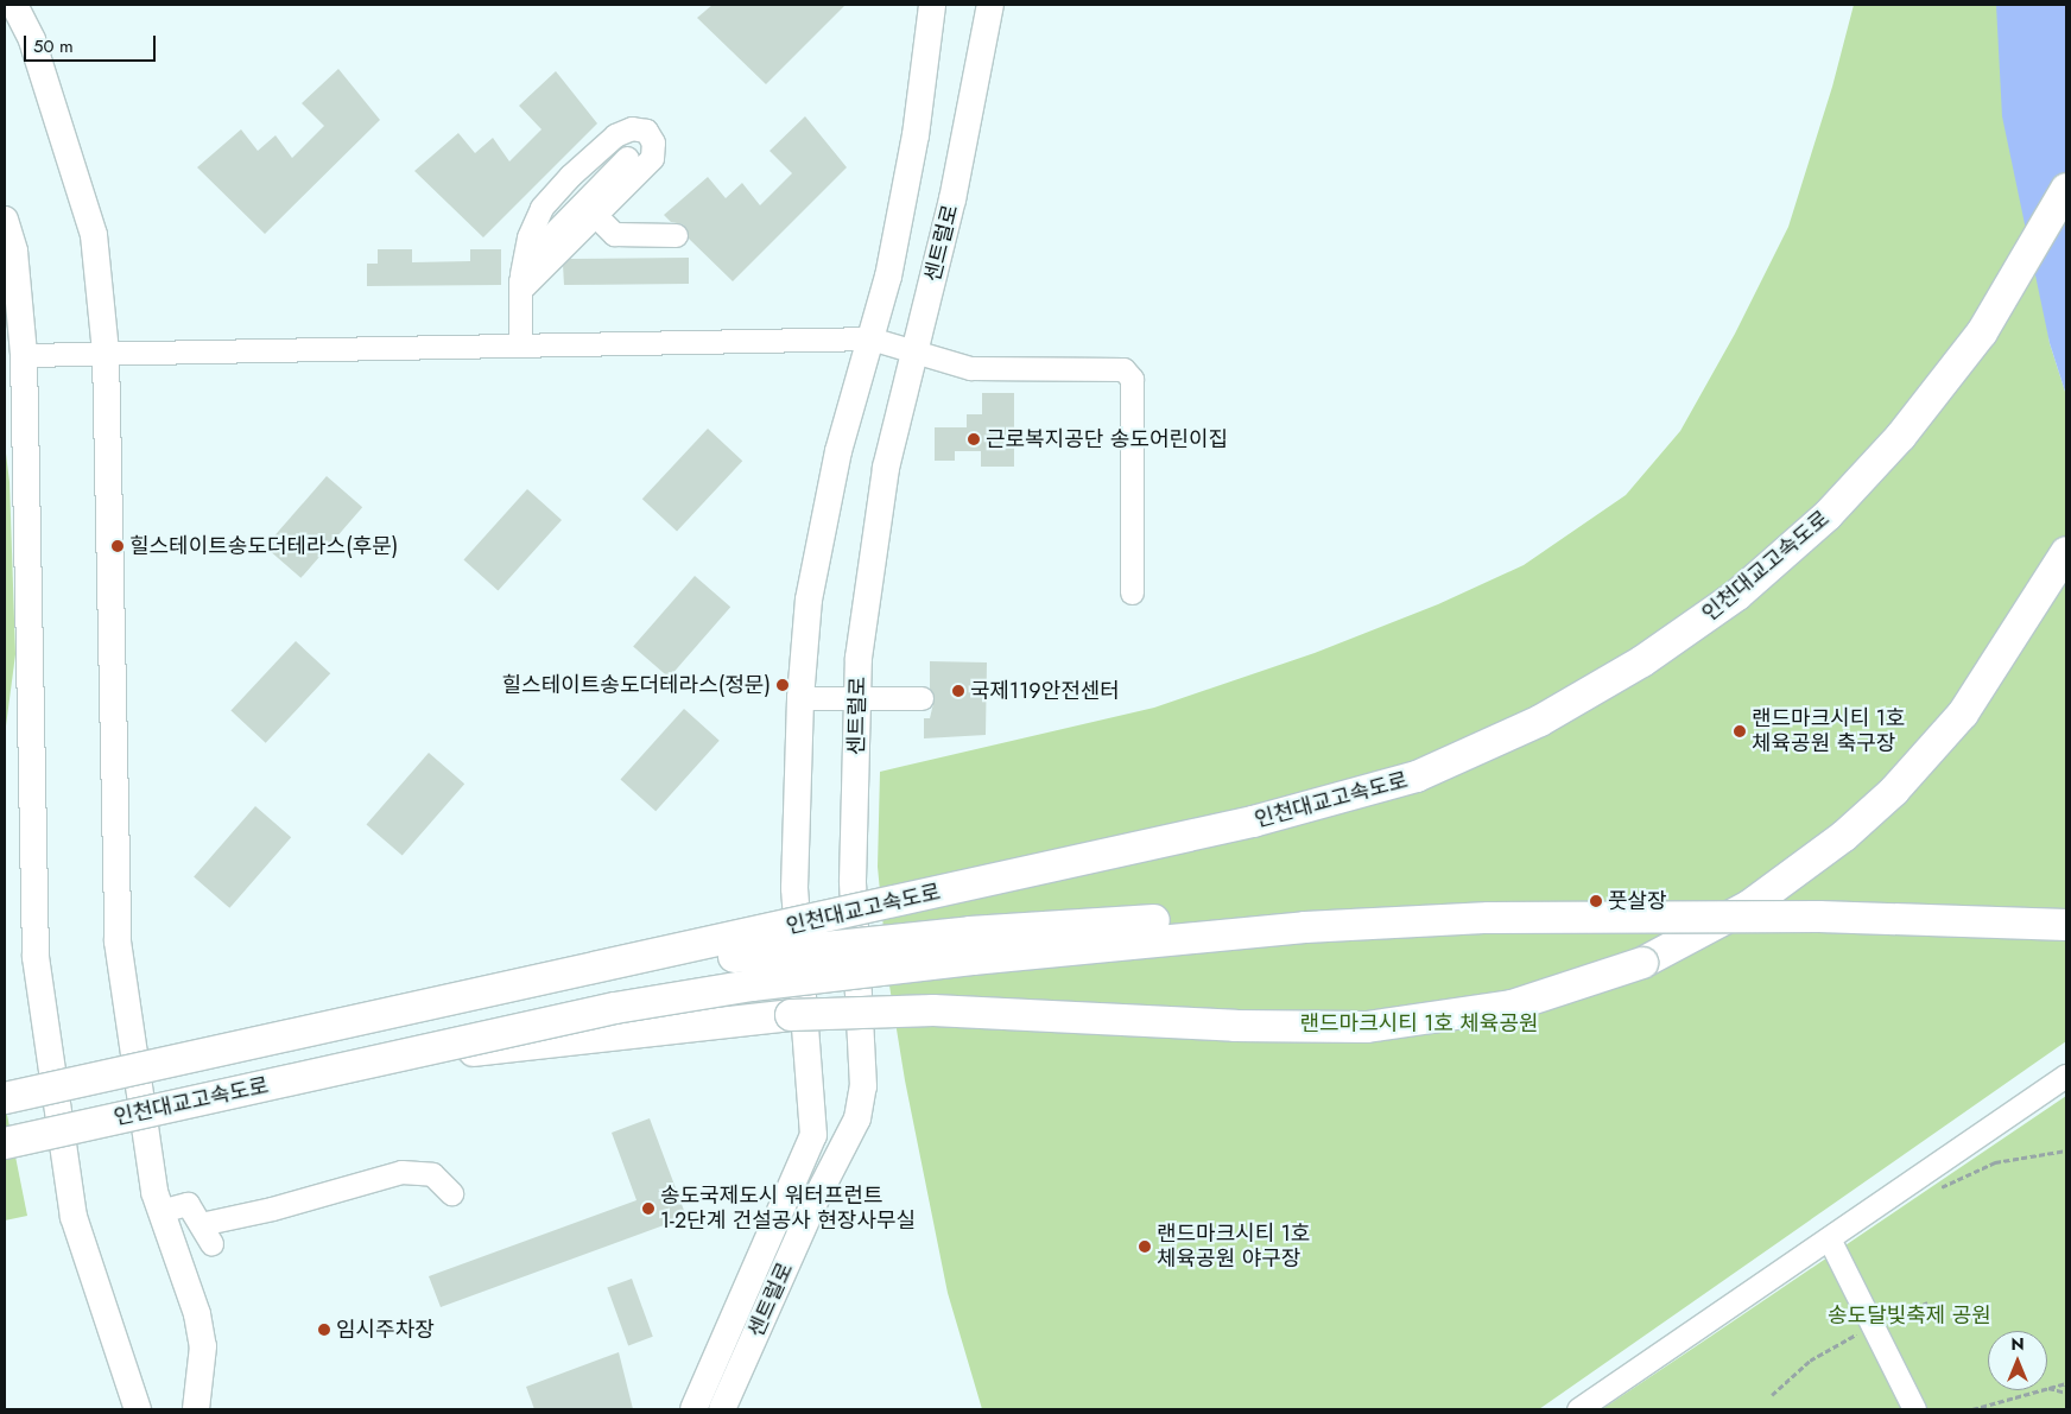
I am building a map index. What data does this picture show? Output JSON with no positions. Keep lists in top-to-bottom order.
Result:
{
  "streets": {
    "highway": ["인천대교고속도로"],
    "main road": ["센트럴로"]
  },
  "parks": ["랜드마크시티 1호 체육공원", "송도달빛축제 공원"],
  "places": [
    "근로복지공단 송도어린이집",
    "힐스테이트송도더테라스(후문)",
    "힐스테이트송도더테라스(정문)",
    "국제119안전센터",
    "랜드마크시티 1호 체육공원 축구장",
    "풋살장",
    "송도국제도시 워터프런트 1-2단계 건설공사 현장사무실",
    "랜드마크시티 1호 체육공원 야구장",
    "임시주차장"
  ],
  "scale_bar": "50 m",
  "north": "top"
}
